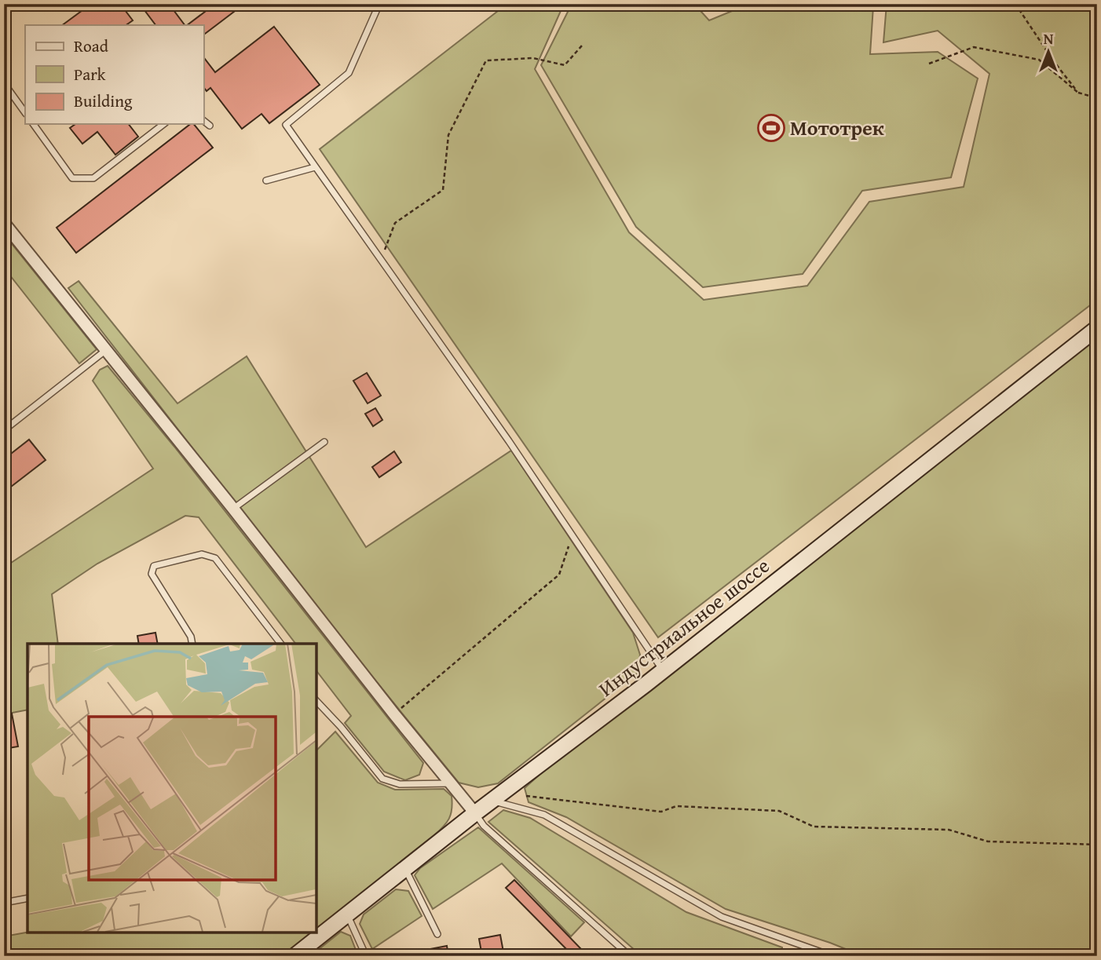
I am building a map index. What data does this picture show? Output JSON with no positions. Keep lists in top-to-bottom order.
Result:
{
  "streets": {
    "main road": ["Индустриальное шоссе"]
  },
  "places": {
    "sports": ["Мототрек"]
  },
  "legend": ["Road", "Park", "Building"],
  "north": "top"
}
